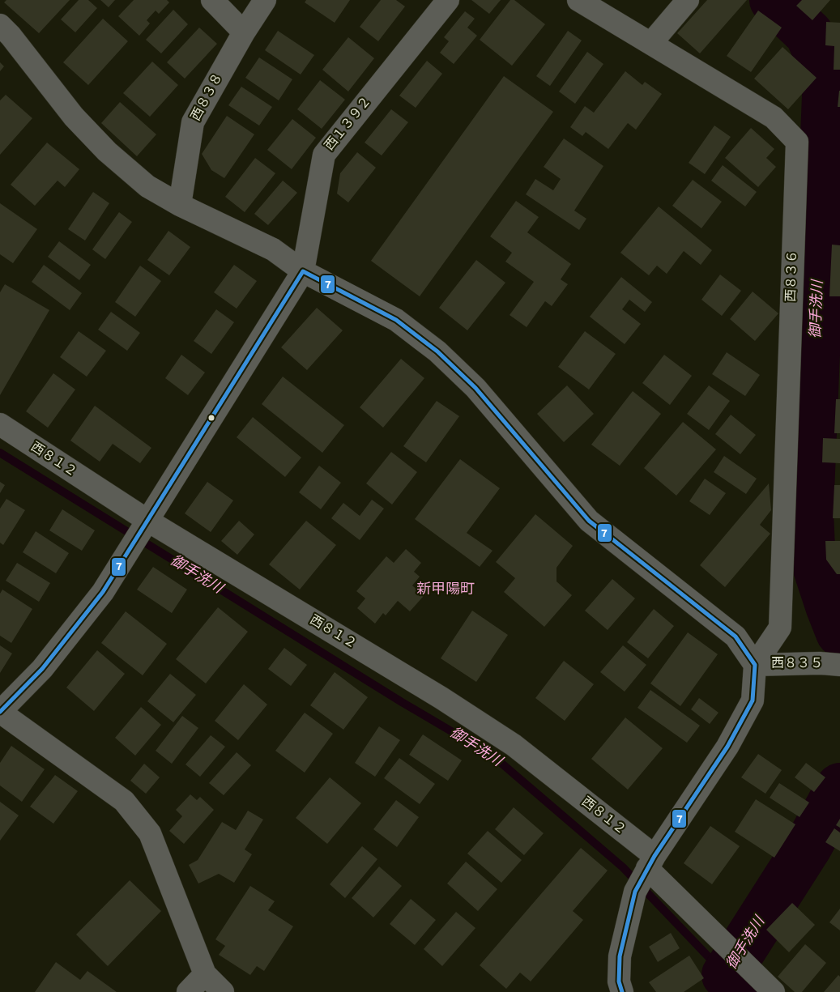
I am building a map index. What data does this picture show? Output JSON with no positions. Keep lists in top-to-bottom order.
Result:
{
  "streets": {
    "street": [
      "西８３８",
      "西１３９２",
      "西８３６",
      "西８１２",
      "西８３５"
    ]
  },
  "crossings": [
    ["西８３６", "西８３５"]
  ],
  "districts": ["新甲陽町"],
  "water": ["御手洗川"],
  "lines": ["transit line 7"]
}
